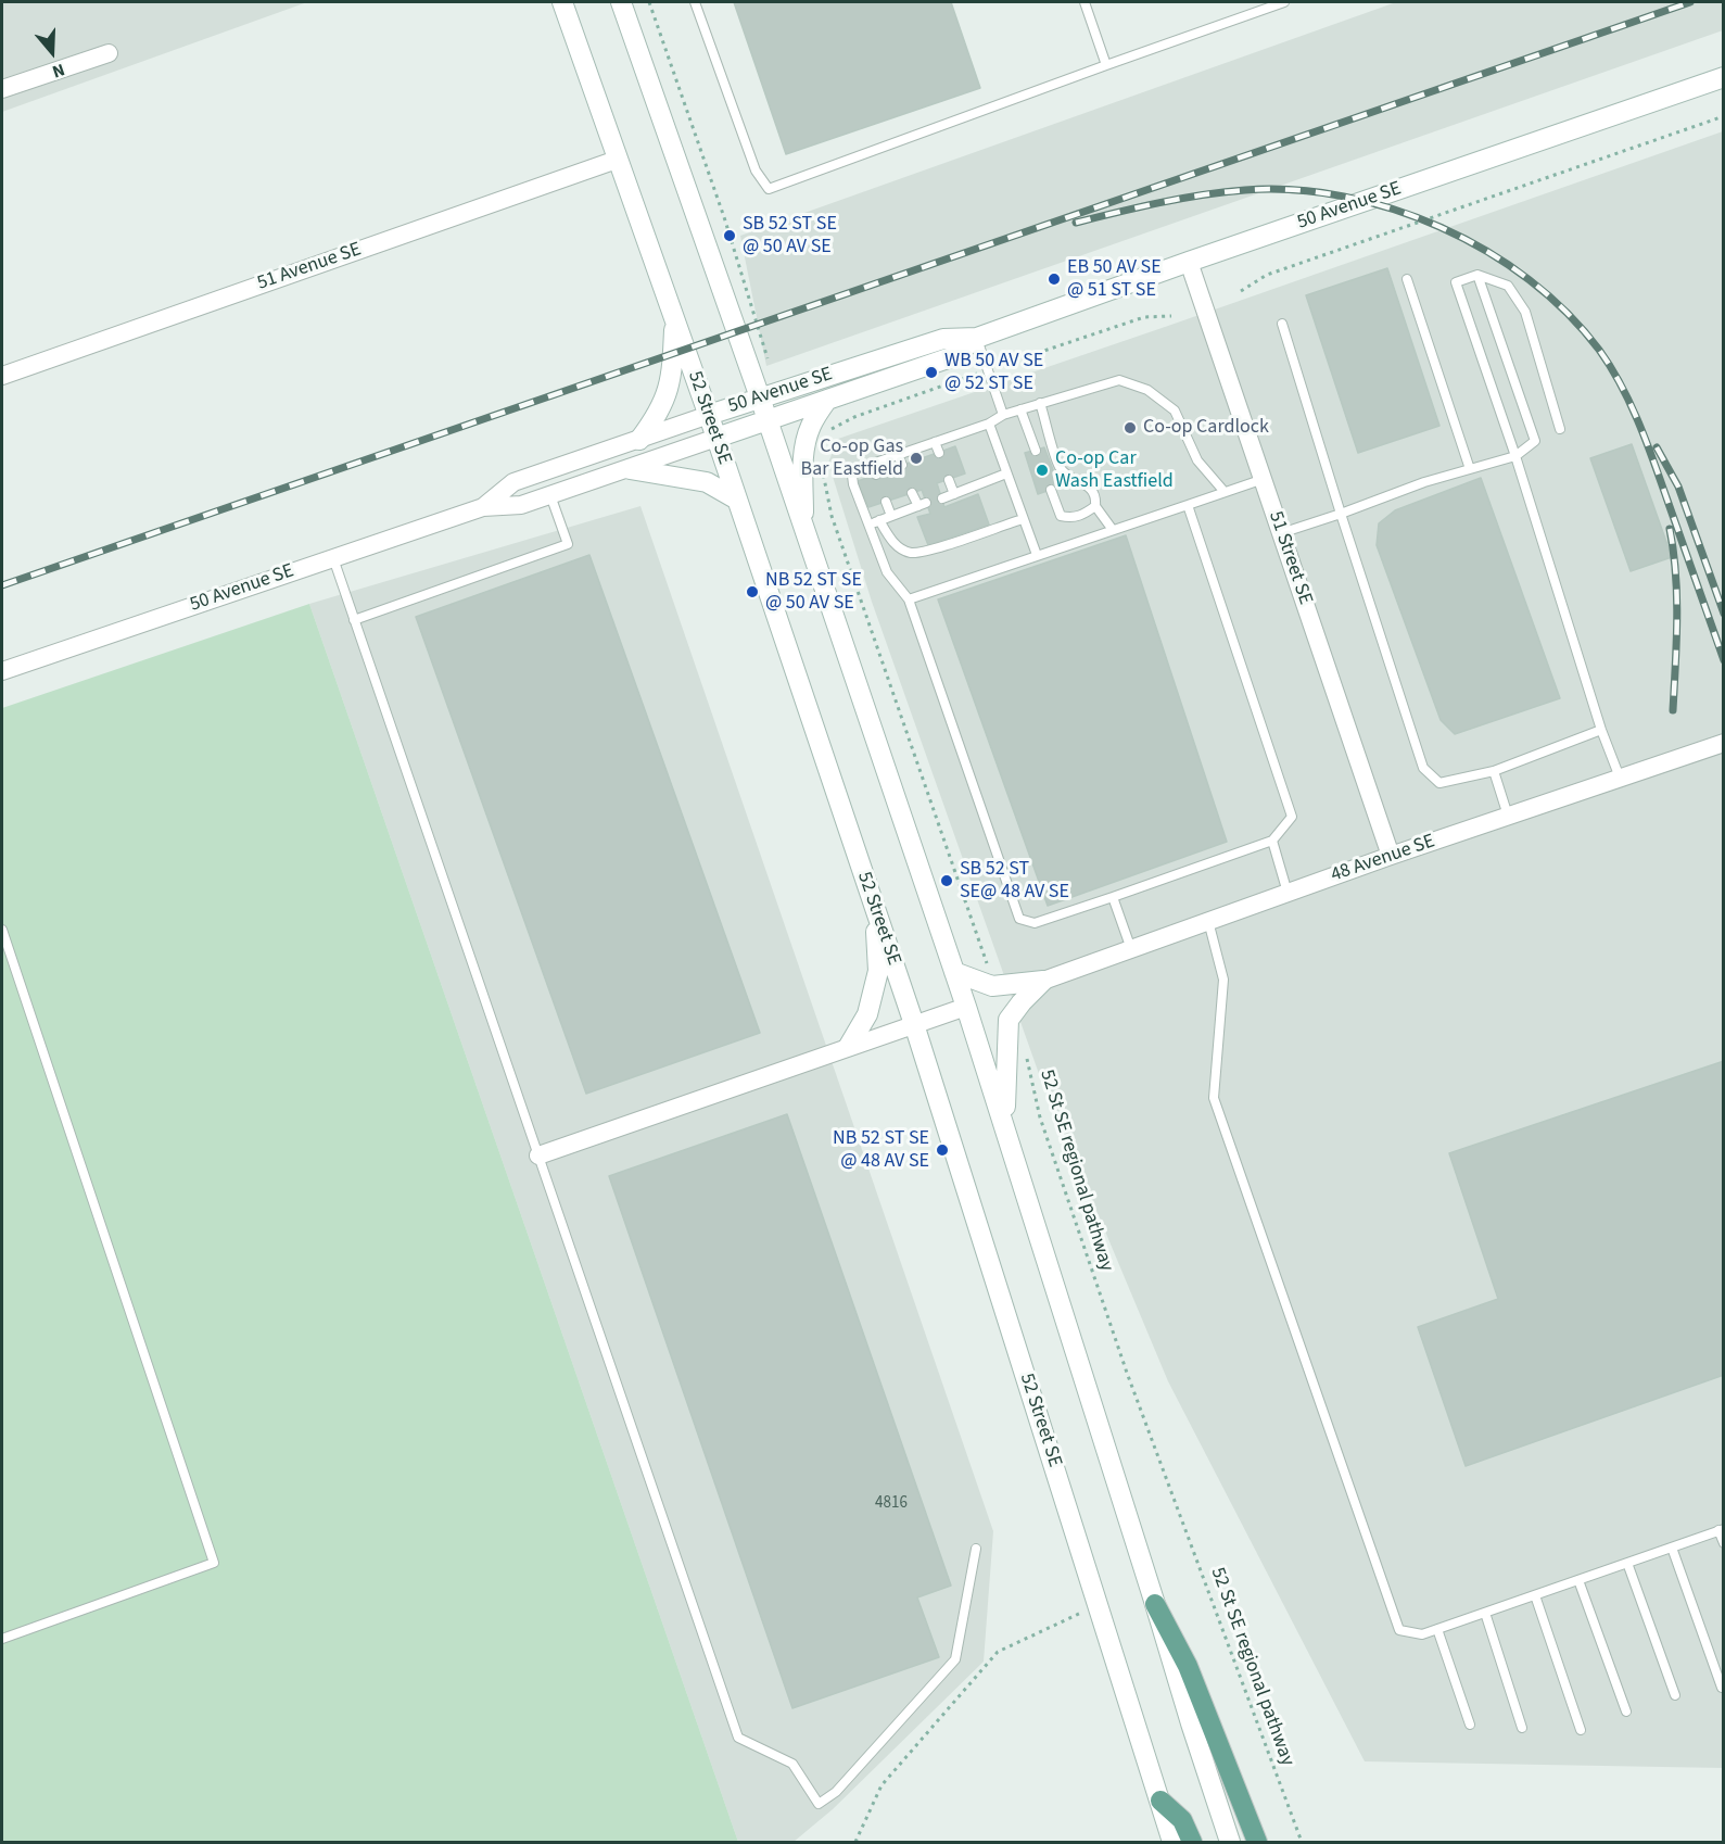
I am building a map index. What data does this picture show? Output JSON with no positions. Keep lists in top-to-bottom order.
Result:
{
  "streets": {
    "main road": ["50 Avenue SE", "52 Street SE"],
    "street": ["51 Avenue SE", "51 Street SE", "48 Avenue SE"],
    "path": ["52 St SE regional pathway"]
  },
  "crossings": [
    ["50 Avenue SE", "52 Street SE"],
    ["50 Avenue SE", "51 Street SE"],
    ["51 Avenue SE", "52 Street SE"],
    ["51 Street SE", "48 Avenue SE"]
  ],
  "places": [
    "SB 52 ST SE @ 50 AV SE",
    "EB 50 AV SE @ 51 ST SE",
    "WB 50 AV SE @ 52 ST SE",
    "Co-op Cardlock",
    "Co-op Gas Bar Eastfield",
    "Co-op Car Wash Eastfield",
    "NB 52 ST SE @ 50 AV SE",
    "SB 52 ST SE@ 48 AV SE",
    "NB 52 ST SE @ 48 AV SE"
  ],
  "house_numbers": ["4816"],
  "north": "bottom"
}
